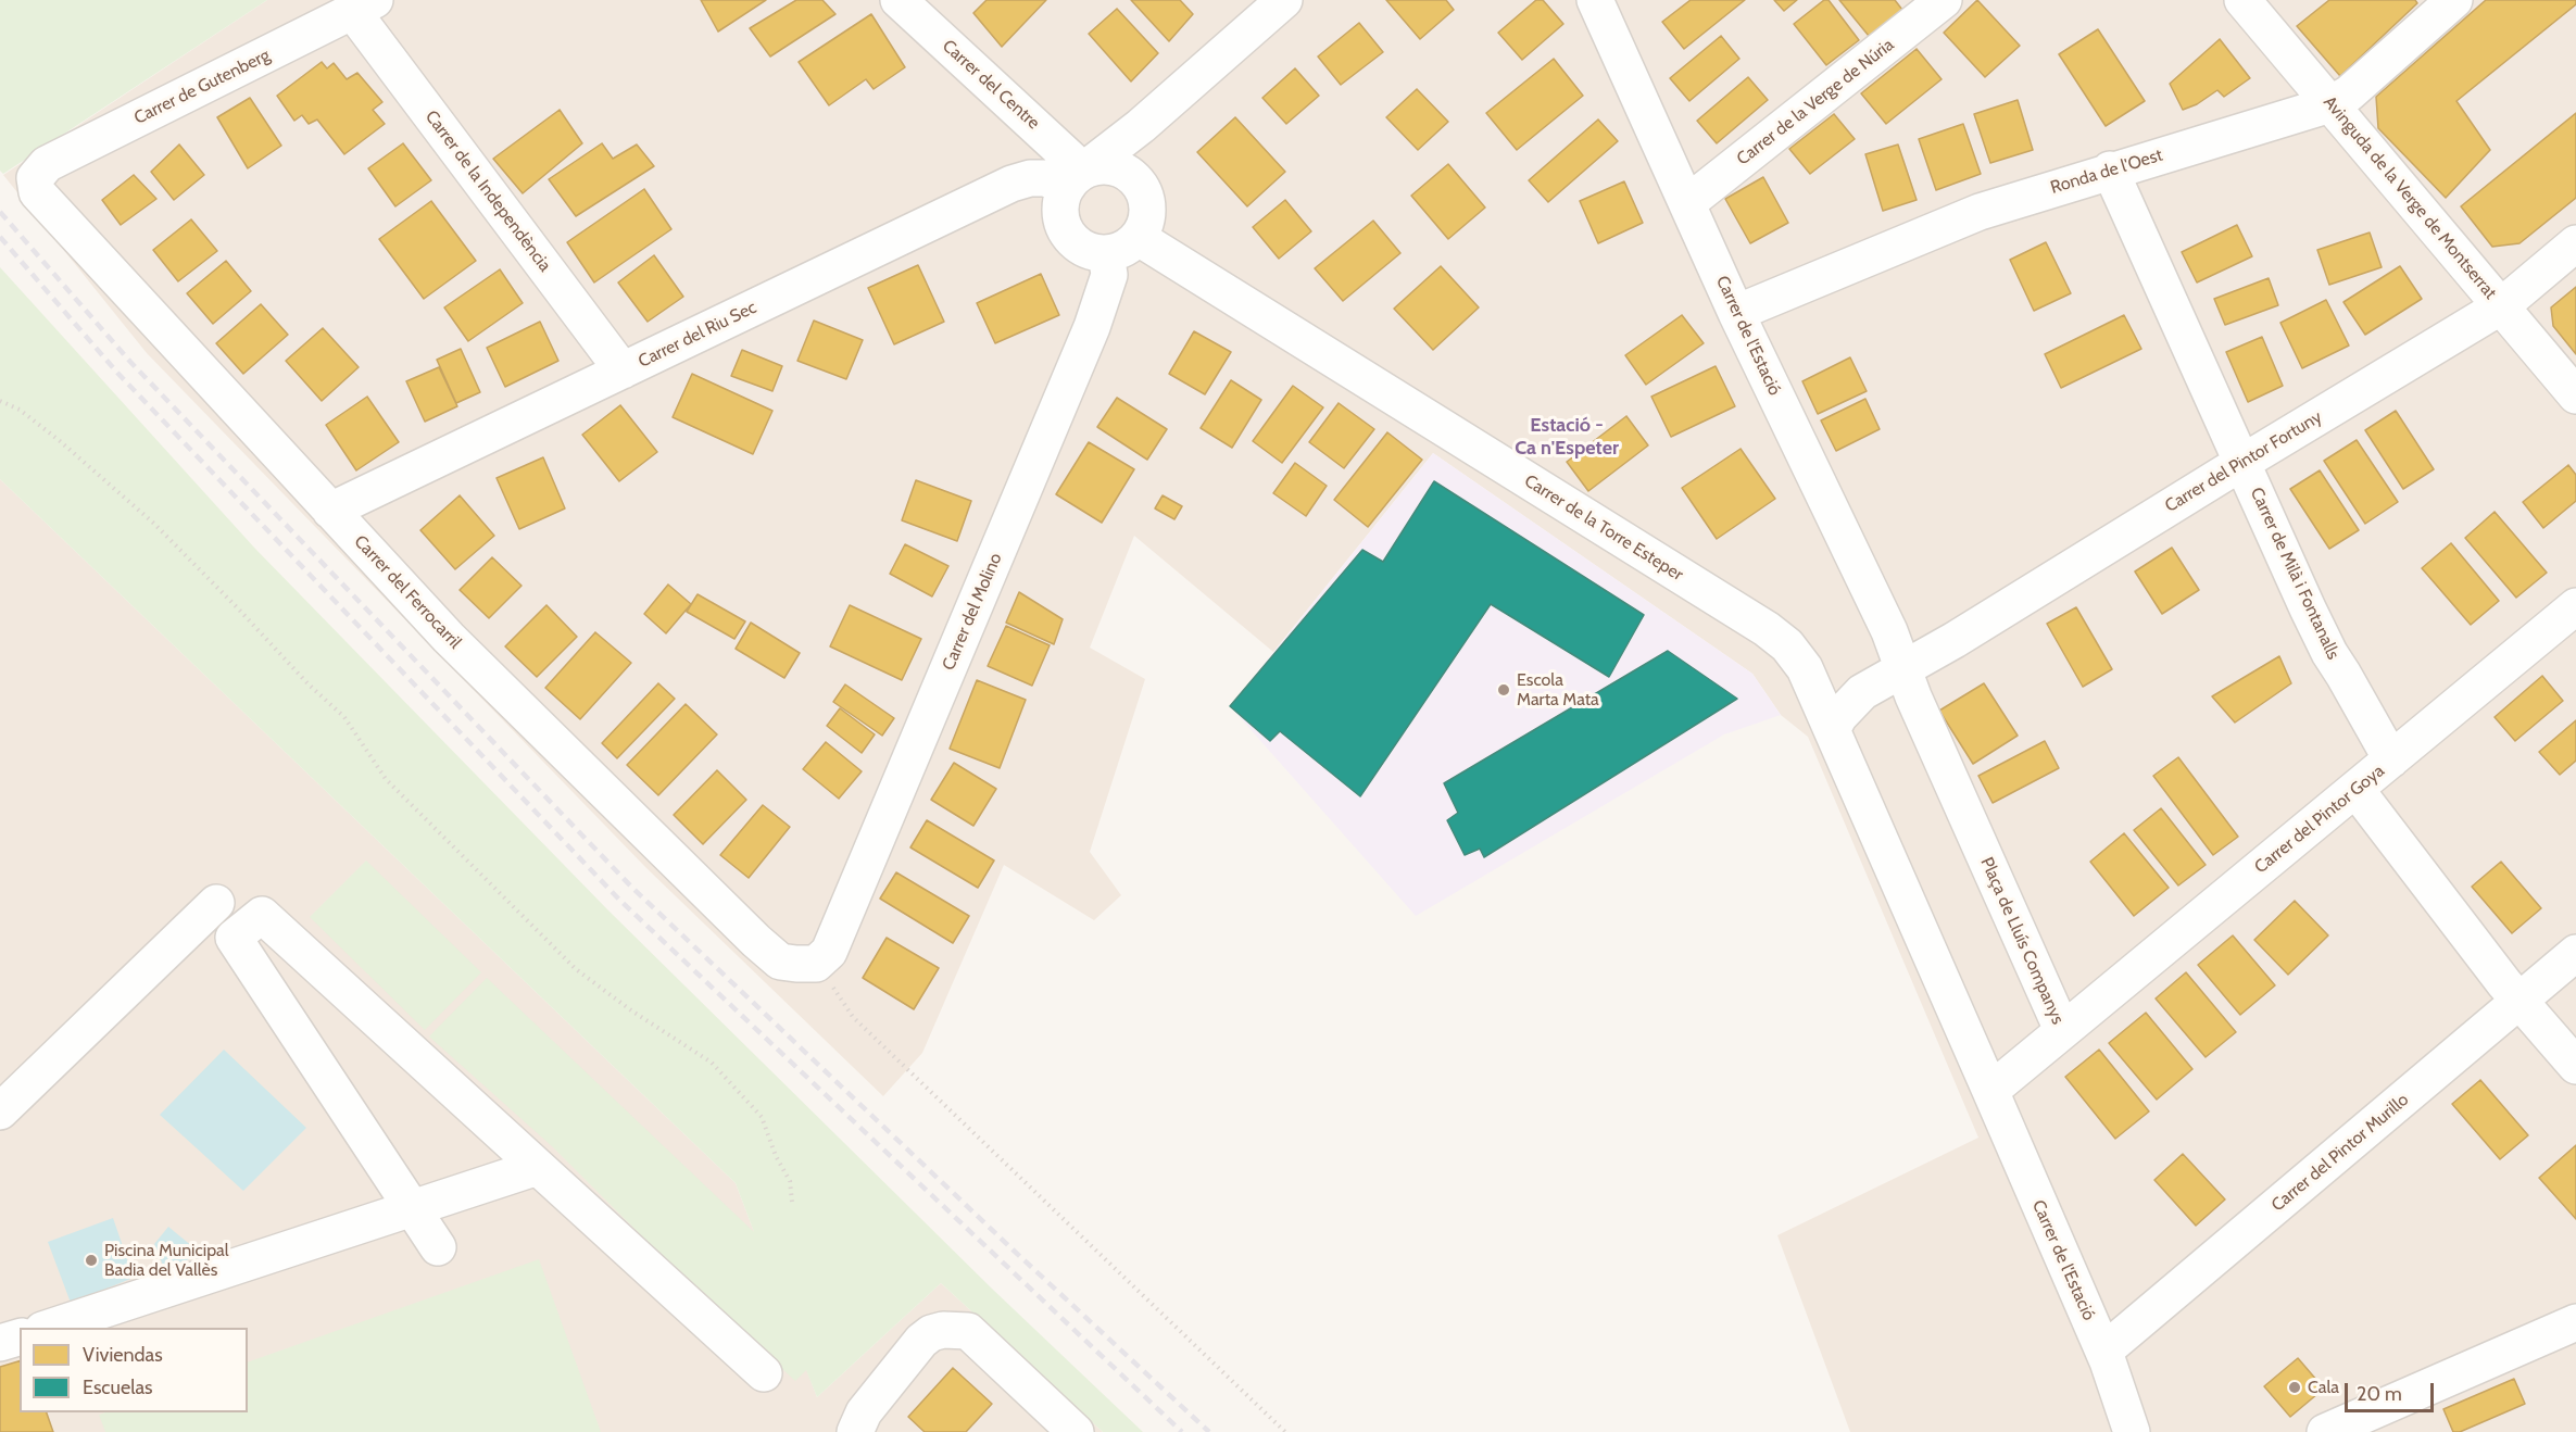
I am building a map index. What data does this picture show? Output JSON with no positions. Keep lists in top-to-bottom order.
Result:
{
  "streets": {
    "street": [
      "Carrer del Centre",
      "Carrer de Gutenberg",
      "Carrer de la Verge de Núria",
      "Ronda de l'Oest",
      "Carrer de la Independència",
      "Avinguda de la Verge de Montserrat",
      "Carrer del Riu Sec",
      "Carrer de l'Estació",
      "Carrer del Pintor Fortuny",
      "Carrer de la Torre Esteper",
      "Carrer de Milà i Fontanalls",
      "Carrer del Ferrocarril",
      "Carrer del Molino",
      "Carrer del Pintor Goya",
      "Plaça de Lluís Companys",
      "Carrer del Pintor Murillo"
    ]
  },
  "crossings": [
    ["Carrer del Centre", "Carrer del Riu Sec"],
    ["Carrer del Centre", "Carrer de la Torre Esteper"],
    ["Carrer del Centre", "Carrer del Molino"],
    ["Carrer de Gutenberg", "Carrer de la Independència"],
    ["Carrer de Gutenberg", "Carrer del Ferrocarril"],
    ["Carrer de la Verge de Núria", "Carrer de l'Estació"],
    ["Ronda de l'Oest", "Avinguda de la Verge de Montserrat"],
    ["Ronda de l'Oest", "Carrer de l'Estació"],
    ["Ronda de l'Oest", "Carrer de Milà i Fontanalls"],
    ["Carrer de la Independència", "Carrer del Riu Sec"],
    ["Avinguda de la Verge de Montserrat", "Carrer del Pintor Fortuny"],
    ["Carrer del Riu Sec", "Carrer de la Torre Esteper"],
    ["Carrer del Riu Sec", "Carrer del Ferrocarril"],
    ["Carrer del Riu Sec", "Carrer del Molino"],
    ["Carrer de l'Estació", "Carrer del Pintor Fortuny"],
    ["Carrer de l'Estació", "Plaça de Lluís Companys"],
    ["Carrer de l'Estació", "Carrer del Pintor Murillo"],
    ["Carrer del Pintor Fortuny", "Carrer de Milà i Fontanalls"],
    ["Carrer del Pintor Fortuny", "Plaça de Lluís Companys"],
    ["Carrer de la Torre Esteper", "Carrer del Molino"],
    ["Carrer de Milà i Fontanalls", "Carrer del Pintor Goya"],
    ["Carrer del Ferrocarril", "Carrer del Molino"],
    ["Carrer del Pintor Goya", "Plaça de Lluís Companys"]
  ],
  "districts": ["Estació - Ca n'Espeter"],
  "places": ["Escola Marta Mata", "Piscina Municipal Badia del Vallès", "Cala"],
  "legend": ["Viviendas", "Escuelas"],
  "scale_bar": "20 m"
}
